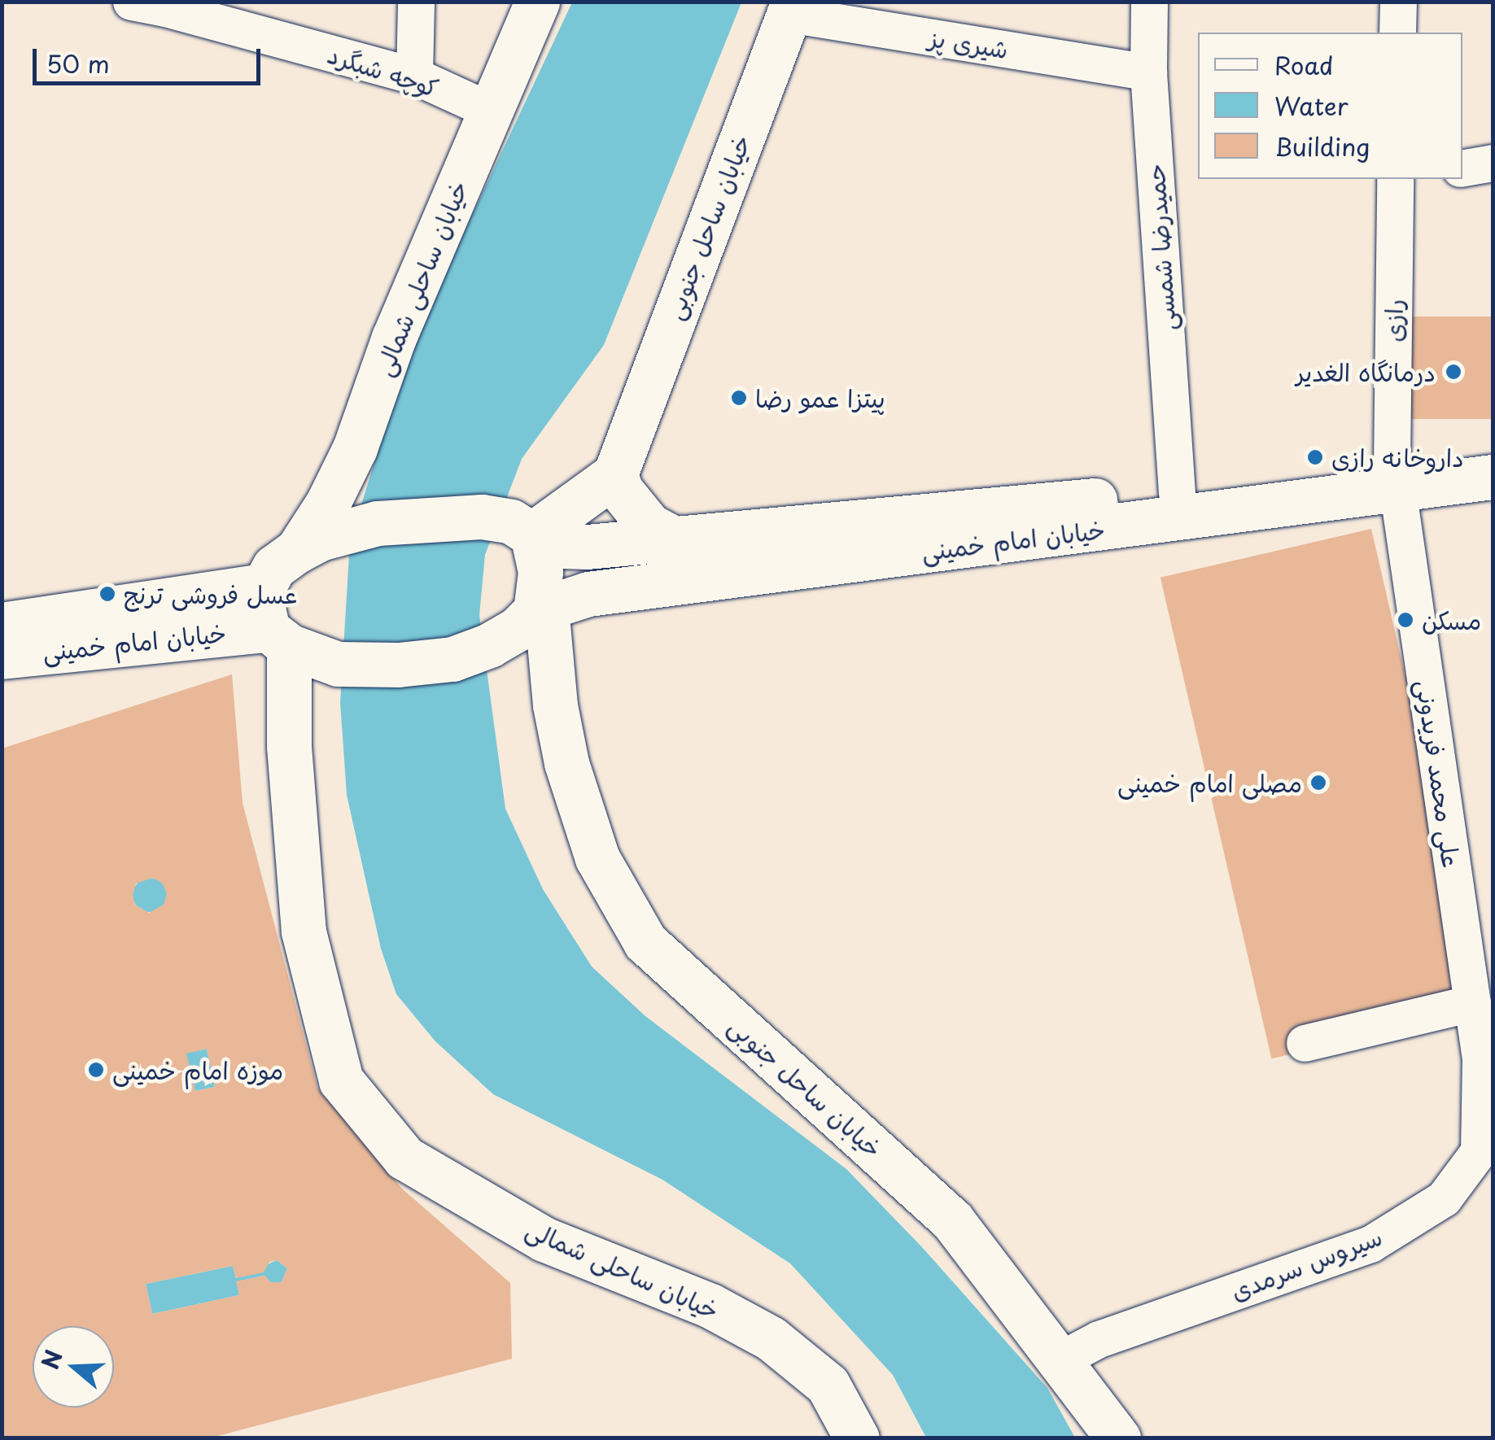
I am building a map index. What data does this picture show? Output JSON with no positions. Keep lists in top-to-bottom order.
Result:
{
  "streets": {
    "main road": ["خیابان ساحل جنوبی", "خیابان ساحلی شمالی", "خیابان امام خمینی"],
    "street": [
      "شیری پز",
      "کوچه شبگرد",
      "حمیدرضا شمسی",
      "رازی",
      "علی محمد فریدونی",
      "سیروس سرمدی"
    ]
  },
  "crossings": [
    ["شیری پز", "خیابان ساحل جنوبی"],
    ["شیری پز", "حمیدرضا شمسی"],
    ["کوچه شبگرد", "خیابان ساحلی شمالی"],
    ["خیابان ساحل جنوبی", "خیابان امام خمینی"],
    ["خیابان ساحل جنوبی", "سیروس سرمدی"],
    ["حمیدرضا شمسی", "خیابان امام خمینی"],
    ["خیابان ساحلی شمالی", "خیابان امام خمینی"],
    ["رازی", "خیابان امام خمینی"],
    ["رازی", "علی محمد فریدونی"],
    ["خیابان امام خمینی", "علی محمد فریدونی"],
    ["علی محمد فریدونی", "سیروس سرمدی"]
  ],
  "places": [
    "درمانگاه الغدیر",
    "پیتزا عمو رضا",
    "داروخانه رازی",
    "عسل فروشی ترنج",
    "مسکن",
    "مصلی امام خمینی",
    "موزه امام خمینی"
  ],
  "legend": ["Road", "Water", "Building"],
  "scale_bar": "50 m",
  "north": "left"
}
